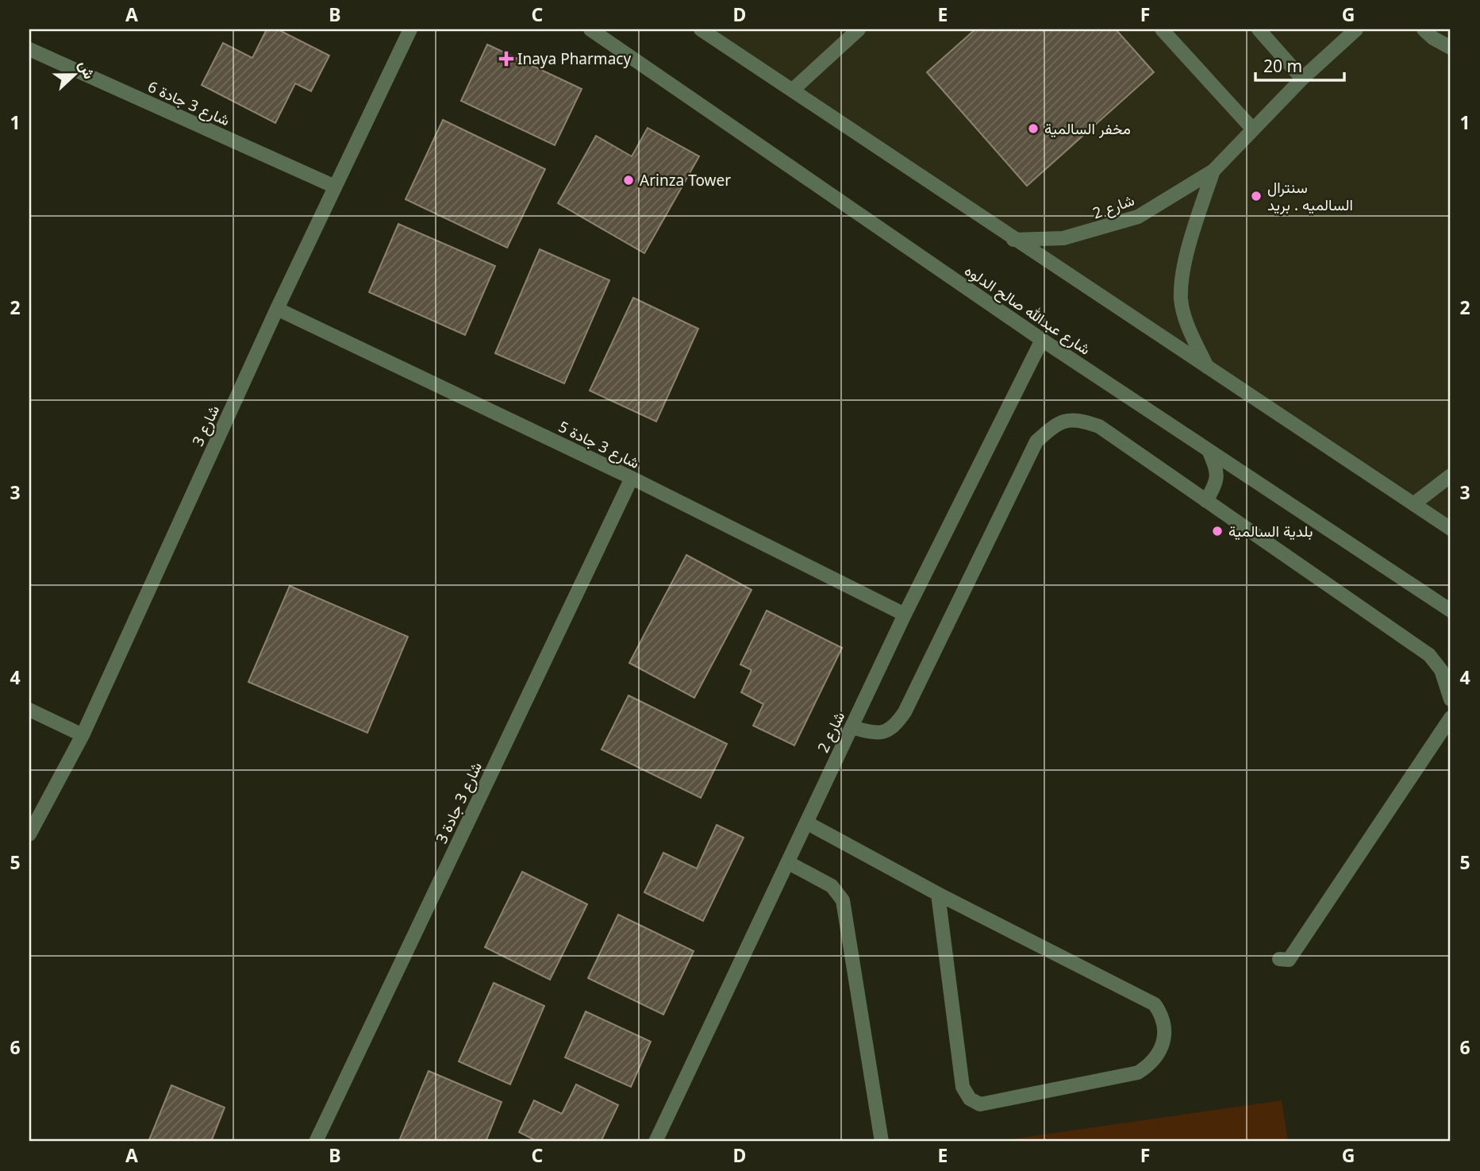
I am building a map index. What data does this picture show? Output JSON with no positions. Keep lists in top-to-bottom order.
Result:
{
  "streets": {
    "street": [
      "شارع 3 جادة 6",
      "شارع 2",
      "شارع عبدالله صالح الدلوه",
      "شارع 3",
      "شارع 3 جادة 5",
      "شارع 3 جادة 3"
    ]
  },
  "crossings": [
    ["شارع 3 جادة 6", "شارع 3"],
    ["شارع 2", "شارع عبدالله صالح الدلوه"],
    ["شارع 2", "شارع 3 جادة 5"],
    ["شارع 3", "شارع 3 جادة 5"],
    ["شارع 3 جادة 5", "شارع 3 جادة 3"]
  ],
  "places": {
    "health": ["Inaya Pharmacy"],
    "other": [
      "مخفر السالمية",
      "Arinza Tower",
      "سنترال السالميه . بريد",
      "بلدية السالمية"
    ]
  },
  "scale_bar": "20 m",
  "north": "right",
  "grid": {
    "columns": [
      "A",
      "B",
      "C",
      "D",
      "E",
      "F",
      "G"
    ],
    "rows": [
      "1",
      "2",
      "3",
      "4",
      "5",
      "6"
    ]
  }
}
